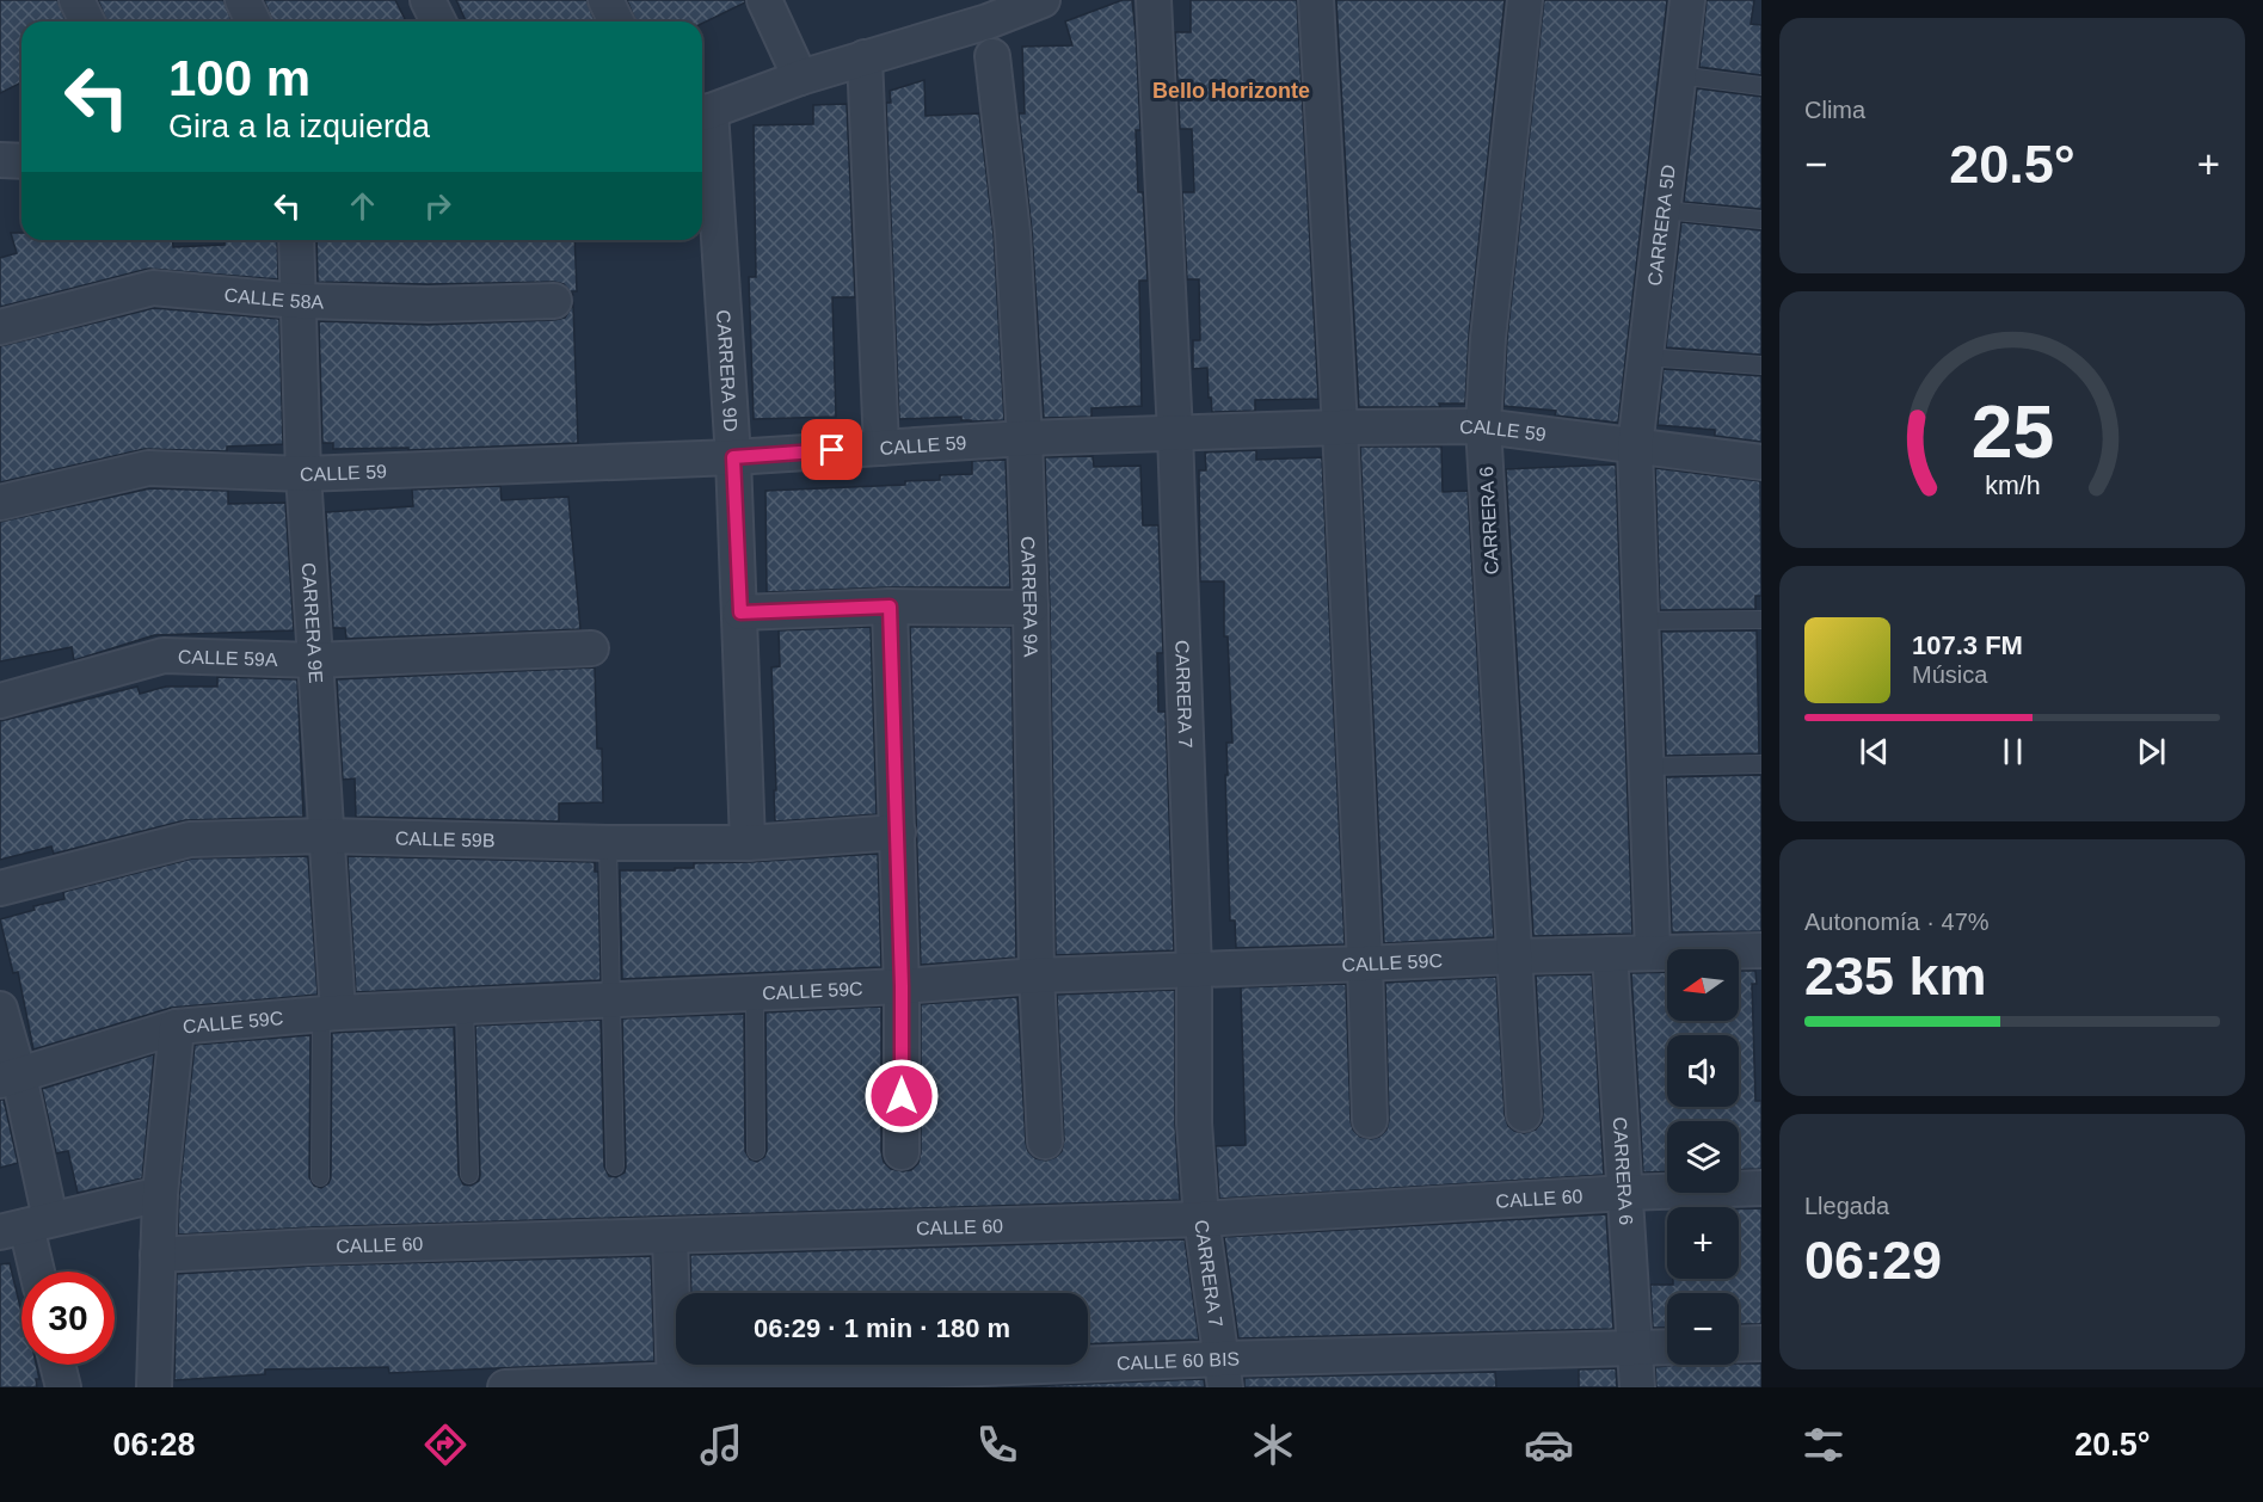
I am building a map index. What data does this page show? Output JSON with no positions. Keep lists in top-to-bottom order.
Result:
{
  "streets": {
    "street": [
      "CARRERA 5D",
      "CALLE 58A",
      "CARRERA 9D",
      "CALLE 59",
      "CARRERA 6",
      "CARRERA 9A",
      "CARRERA 9E",
      "CALLE 59A",
      "CARRERA 7",
      "CALLE 59B",
      "CALLE 59C",
      "CALLE 60",
      "CALLE 60 BIS"
    ]
  },
  "crossings": [
    ["CARRERA 5D", "CALLE 59"],
    ["CARRERA 5D", "CALLE 59C"],
    ["CALLE 58A", "CARRERA 9E"],
    ["CARRERA 9D", "CALLE 59"],
    ["CARRERA 9D", "CALLE 59B"],
    ["CALLE 59", "CARRERA 6"],
    ["CALLE 59", "CARRERA 9A"],
    ["CALLE 59", "CARRERA 9E"],
    ["CALLE 59", "CARRERA 7"],
    ["CARRERA 6", "CALLE 59C"],
    ["CARRERA 6", "CALLE 60"],
    ["CARRERA 6", "CALLE 60 BIS"],
    ["CARRERA 9A", "CALLE 59C"],
    ["CARRERA 9E", "CALLE 59A"],
    ["CARRERA 9E", "CALLE 59B"],
    ["CARRERA 9E", "CALLE 59C"],
    ["CARRERA 7", "CALLE 59C"],
    ["CARRERA 7", "CALLE 60"],
    ["CARRERA 7", "CALLE 60 BIS"]
  ],
  "districts": ["Bello Horizonte"],
  "north": "left",
  "page": {
    "tile": [
      "Clima",
      ["Autonomía · 47%", "235 km"],
      ["Llegada", "06:29"]
    ],
    "turn": ["100 m", "Gira a la izquierda"],
    "heat": ["−", "20.5°", "+"],
    "song": ["107.3 FM", "Música"],
    "map_buttons": ["+", "−"],
    "limit": "30",
    "trip": "06:29 · 1 min · 180 m",
    "tabs": ["06:28", "20.5°"],
    "gauge": ["25", "km/h"]
  }
}
